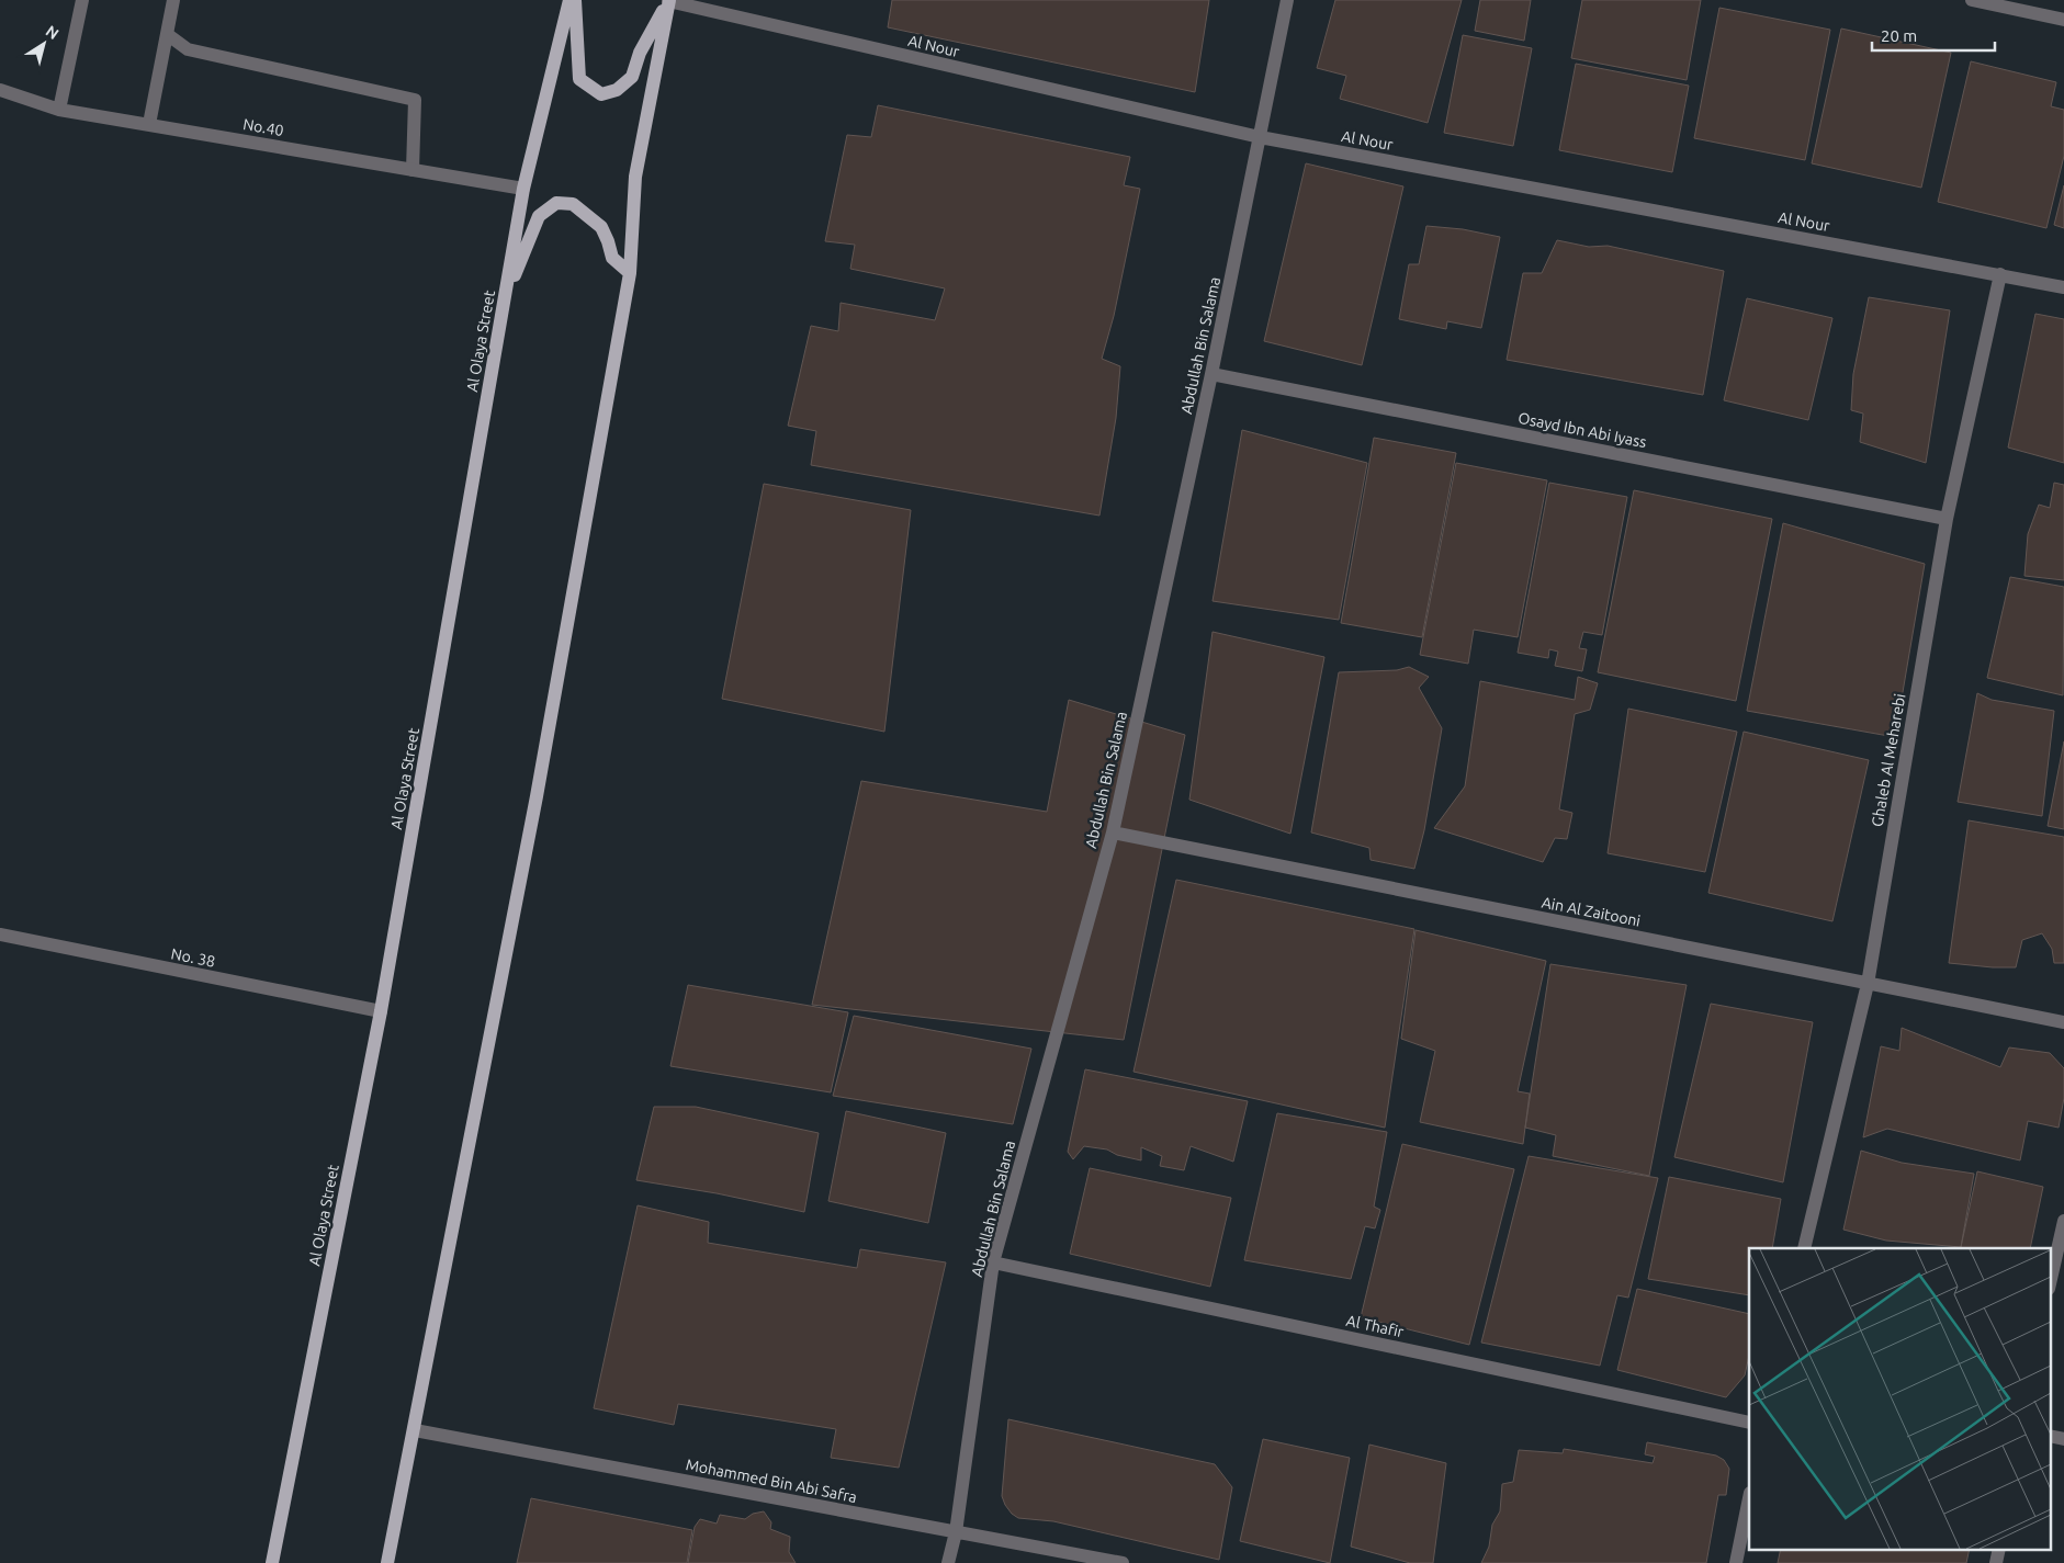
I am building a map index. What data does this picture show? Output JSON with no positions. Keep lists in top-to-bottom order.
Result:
{
  "streets": {
    "main road": ["Al Olaya Street"],
    "street": [
      "Al Nour",
      "No.40",
      "Abdullah Bin Salama",
      "Osayd Ibn Abi Iyass",
      "Ghaleb Al Meharebi",
      "Ain Al Zaitooni",
      "No. 38",
      "Al Thafir",
      "Mohammed Bin Abi Safra"
    ]
  },
  "crossings": [
    ["Al Nour", "Abdullah Bin Salama"],
    ["Al Nour", "Ghaleb Al Meharebi"],
    ["No.40", "Al Olaya Street"],
    ["Al Olaya Street", "No. 38"],
    ["Abdullah Bin Salama", "Osayd Ibn Abi Iyass"],
    ["Abdullah Bin Salama", "Ain Al Zaitooni"],
    ["Abdullah Bin Salama", "Al Thafir"],
    ["Abdullah Bin Salama", "Mohammed Bin Abi Safra"],
    ["Osayd Ibn Abi Iyass", "Ghaleb Al Meharebi"],
    ["Ghaleb Al Meharebi", "Ain Al Zaitooni"]
  ],
  "scale_bar": "20 m",
  "north": "top right"
}
